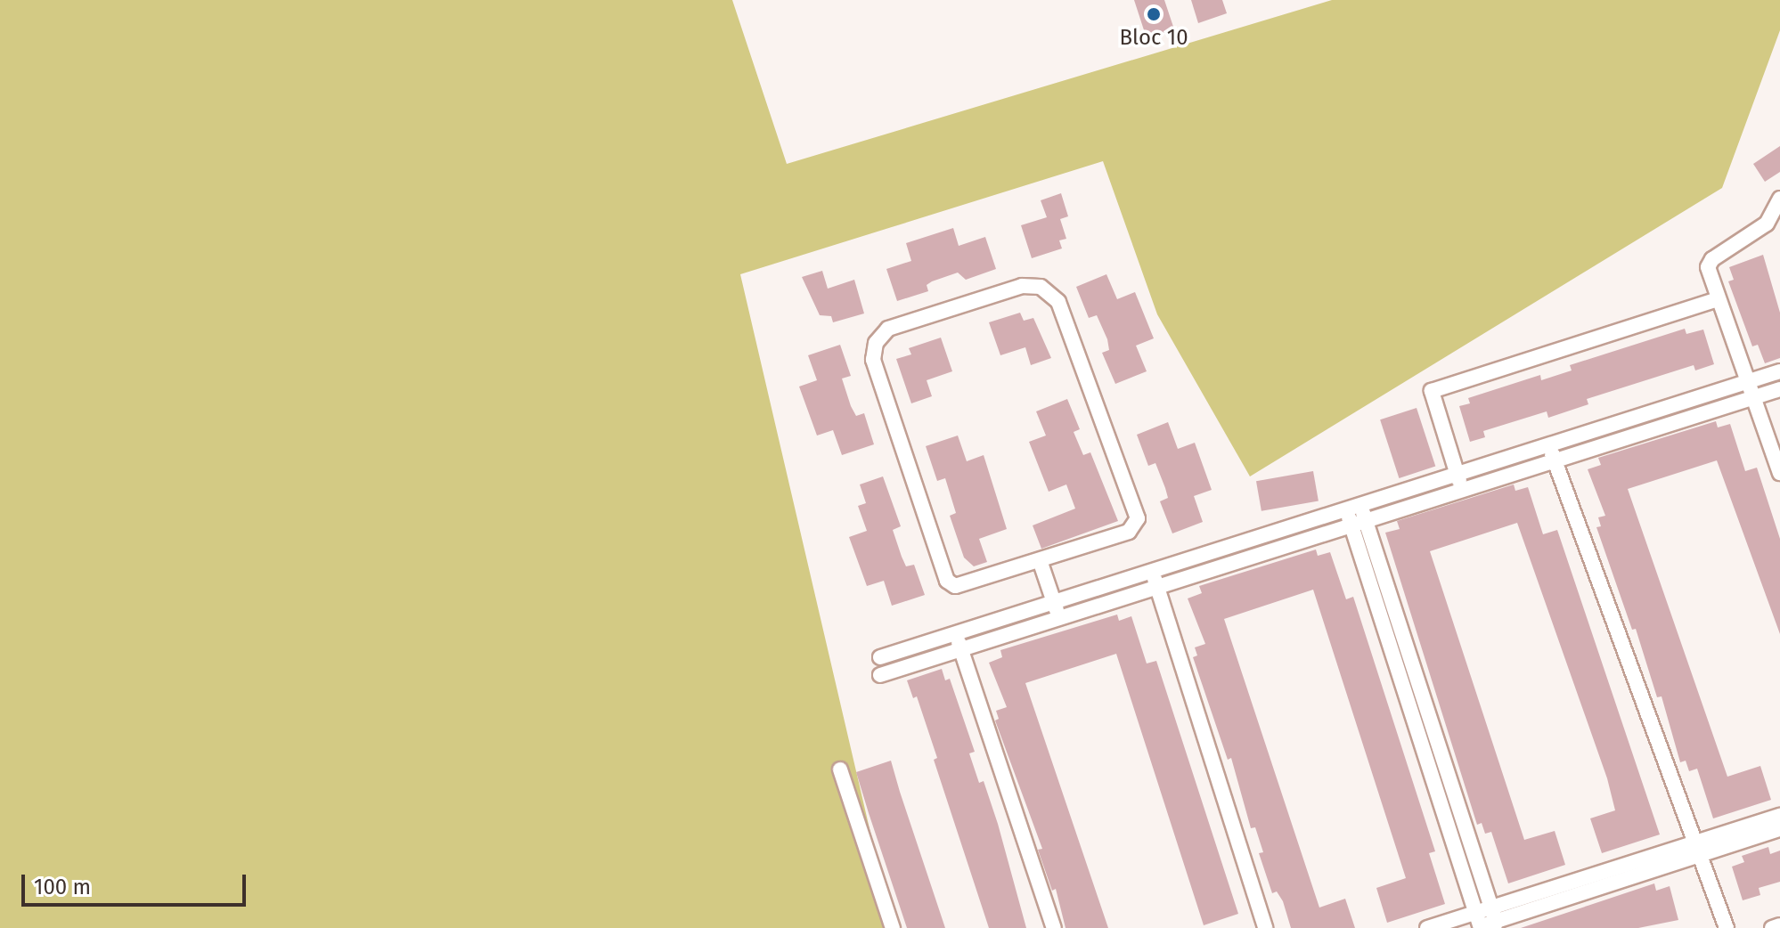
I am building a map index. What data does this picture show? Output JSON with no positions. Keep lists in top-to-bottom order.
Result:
{
  "places": ["Bloc 10"],
  "scale_bar": "100 m"
}
